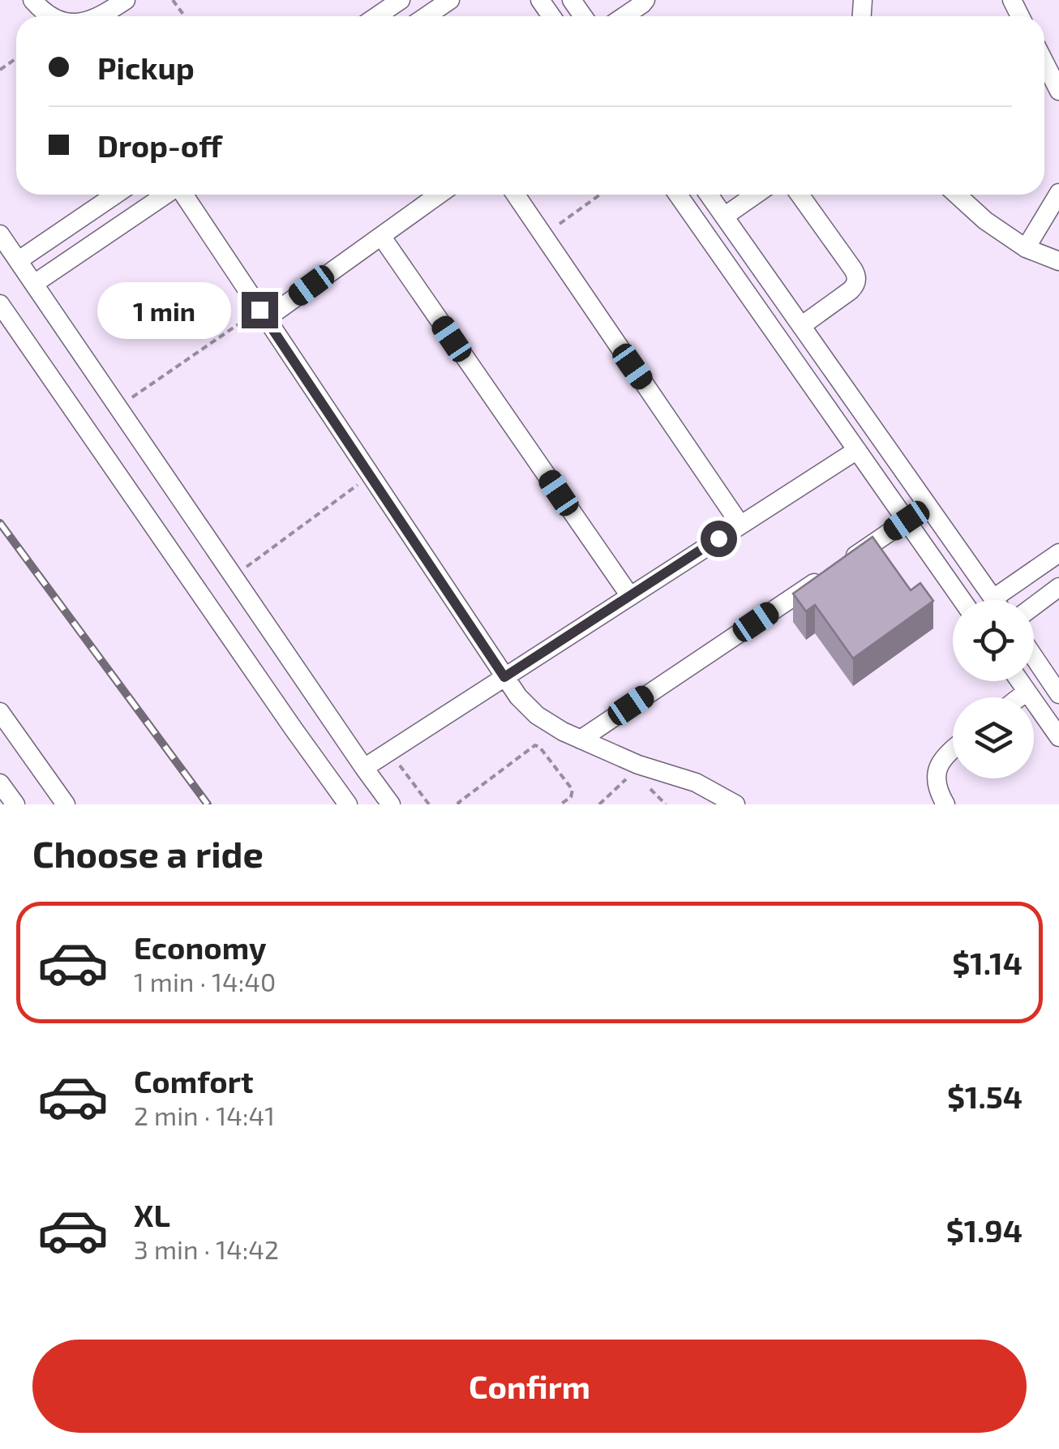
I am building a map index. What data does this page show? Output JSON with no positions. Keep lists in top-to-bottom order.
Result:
{
  "page": {
    "banner": ["Pickup", "Drop-off"],
    "bubble": "1 min",
    "heading": "Choose a ride",
    "list": [
      {
        "name": "Economy",
        "note": "1 min · 14:40",
        "value": "$1.14"
      },
      {
        "name": "Comfort",
        "note": "2 min · 14:41",
        "value": "$1.54"
      },
      {
        "name": "XL",
        "note": "3 min · 14:42",
        "value": "$1.94"
      }
    ],
    "buttons": "Confirm"
  }
}
